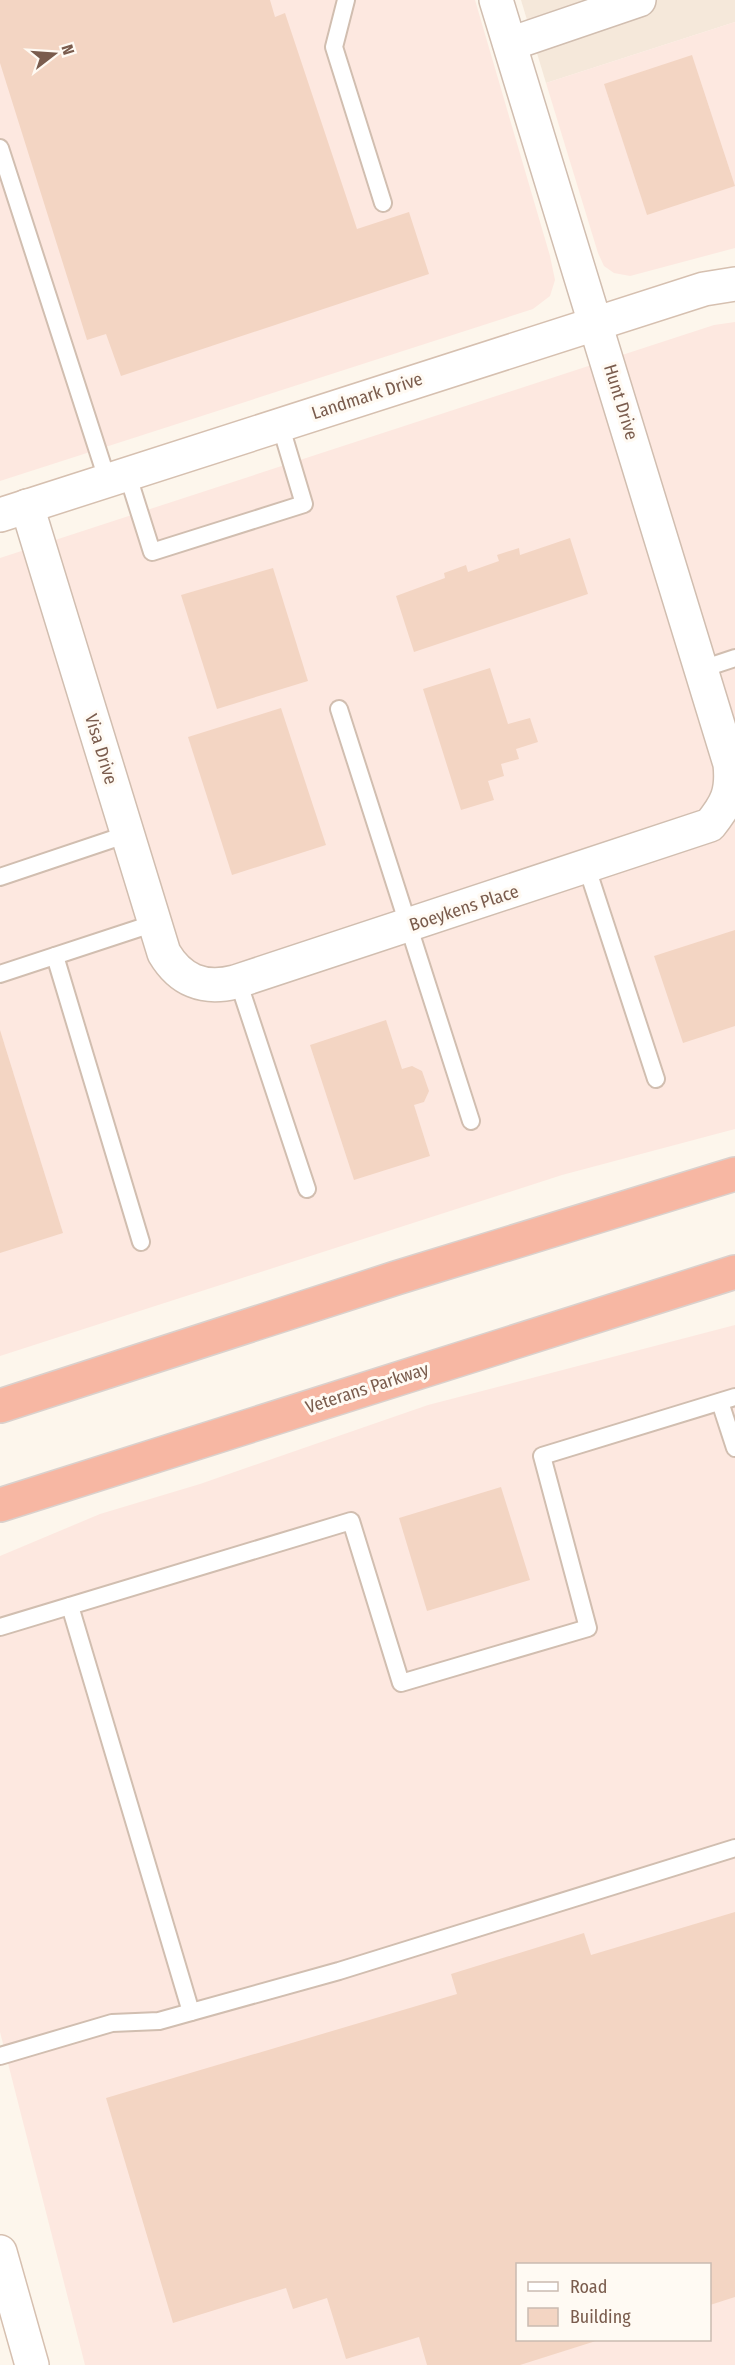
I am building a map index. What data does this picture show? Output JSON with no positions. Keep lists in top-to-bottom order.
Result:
{
  "streets": {
    "highway": ["Veterans Parkway"],
    "street": [
      "Landmark Drive",
      "Hunt Drive",
      "Visa Drive",
      "Boeykens Place"
    ]
  },
  "crossings": [
    ["Landmark Drive", "Hunt Drive"],
    ["Landmark Drive", "Visa Drive"],
    ["Hunt Drive", "Boeykens Place"],
    ["Visa Drive", "Boeykens Place"]
  ],
  "legend": ["Road", "Building"],
  "north": "right"
}
